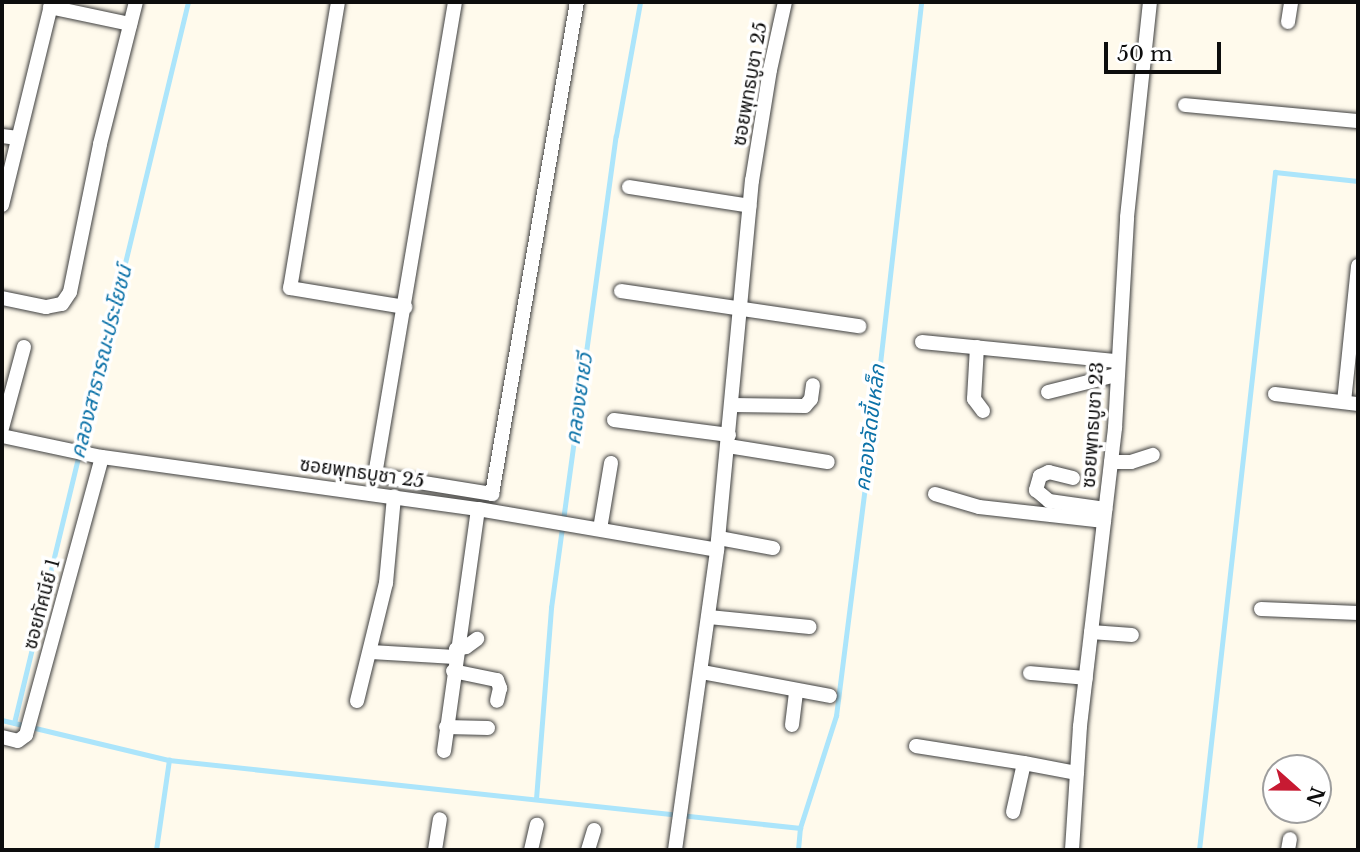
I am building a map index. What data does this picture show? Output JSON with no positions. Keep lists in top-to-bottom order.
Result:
{
  "streets": {
    "street": ["ซอยพุทธบูชา 25", "ซอยพุทธบูชา 23", "ซอยทัศนีย์ 1"]
  },
  "crossings": [
    ["ซอยพุทธบูชา 25", "ซอยทัศนีย์ 1"]
  ],
  "water": ["คลองสาธารณะประโยชน์", "คลองยายวี", "คลองลัดขี้เหล็ก"],
  "scale_bar": "50 m",
  "north": "right"
}
